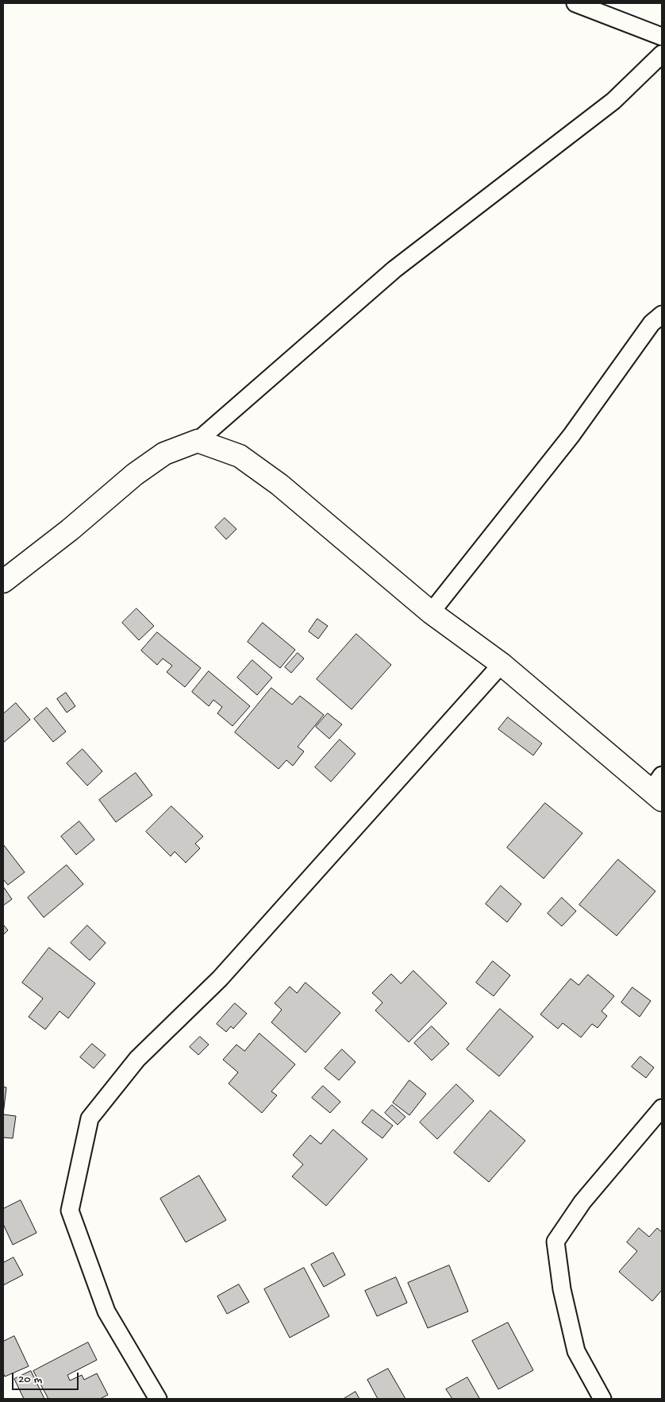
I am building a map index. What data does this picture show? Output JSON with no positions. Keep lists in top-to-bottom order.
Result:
{
  "scale_bar": "20 m"
}
